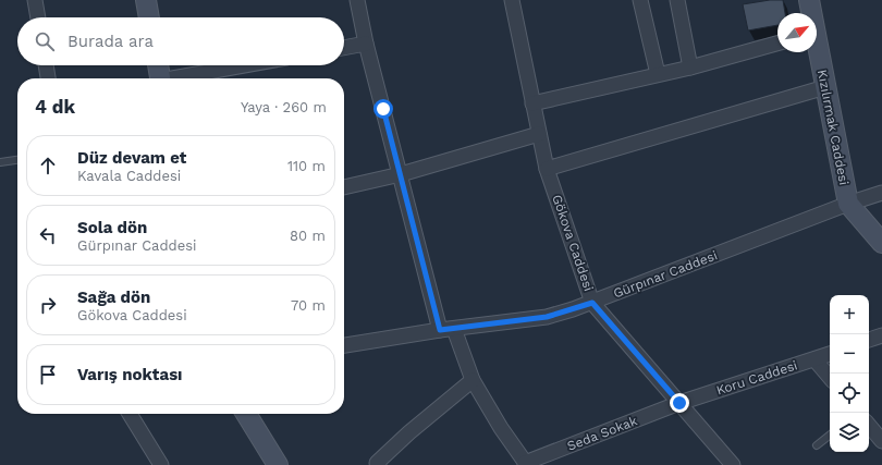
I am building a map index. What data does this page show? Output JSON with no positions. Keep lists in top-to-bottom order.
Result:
{
  "streets": {
    "street": [
      "Kızılırmak Caddesi",
      "Gökova Caddesi",
      "Gürpınar Caddesi",
      "Koru Caddesi",
      "Seda Sokak"
    ]
  },
  "crossings": [
    ["Kızılırmak Caddesi", "Gürpınar Caddesi"],
    ["Gökova Caddesi", "Gürpınar Caddesi"],
    ["Gökova Caddesi", "Koru Caddesi"],
    ["Gökova Caddesi", "Seda Sokak"],
    ["Koru Caddesi", "Seda Sokak"]
  ],
  "north": "top right",
  "page": {
    "search": "Burada ara",
    "heading": ["4 dk", "Yaya · 260 m"],
    "list": [
      ["Düz devam et", "Kavala Caddesi", "110 m"],
      ["Sola dön", "Gürpınar Caddesi", "80 m"],
      ["Sağa dön", "Gökova Caddesi", "70 m"],
      "Varış noktası"
    ],
    "map_buttons": ["+", "−"]
  }
}
